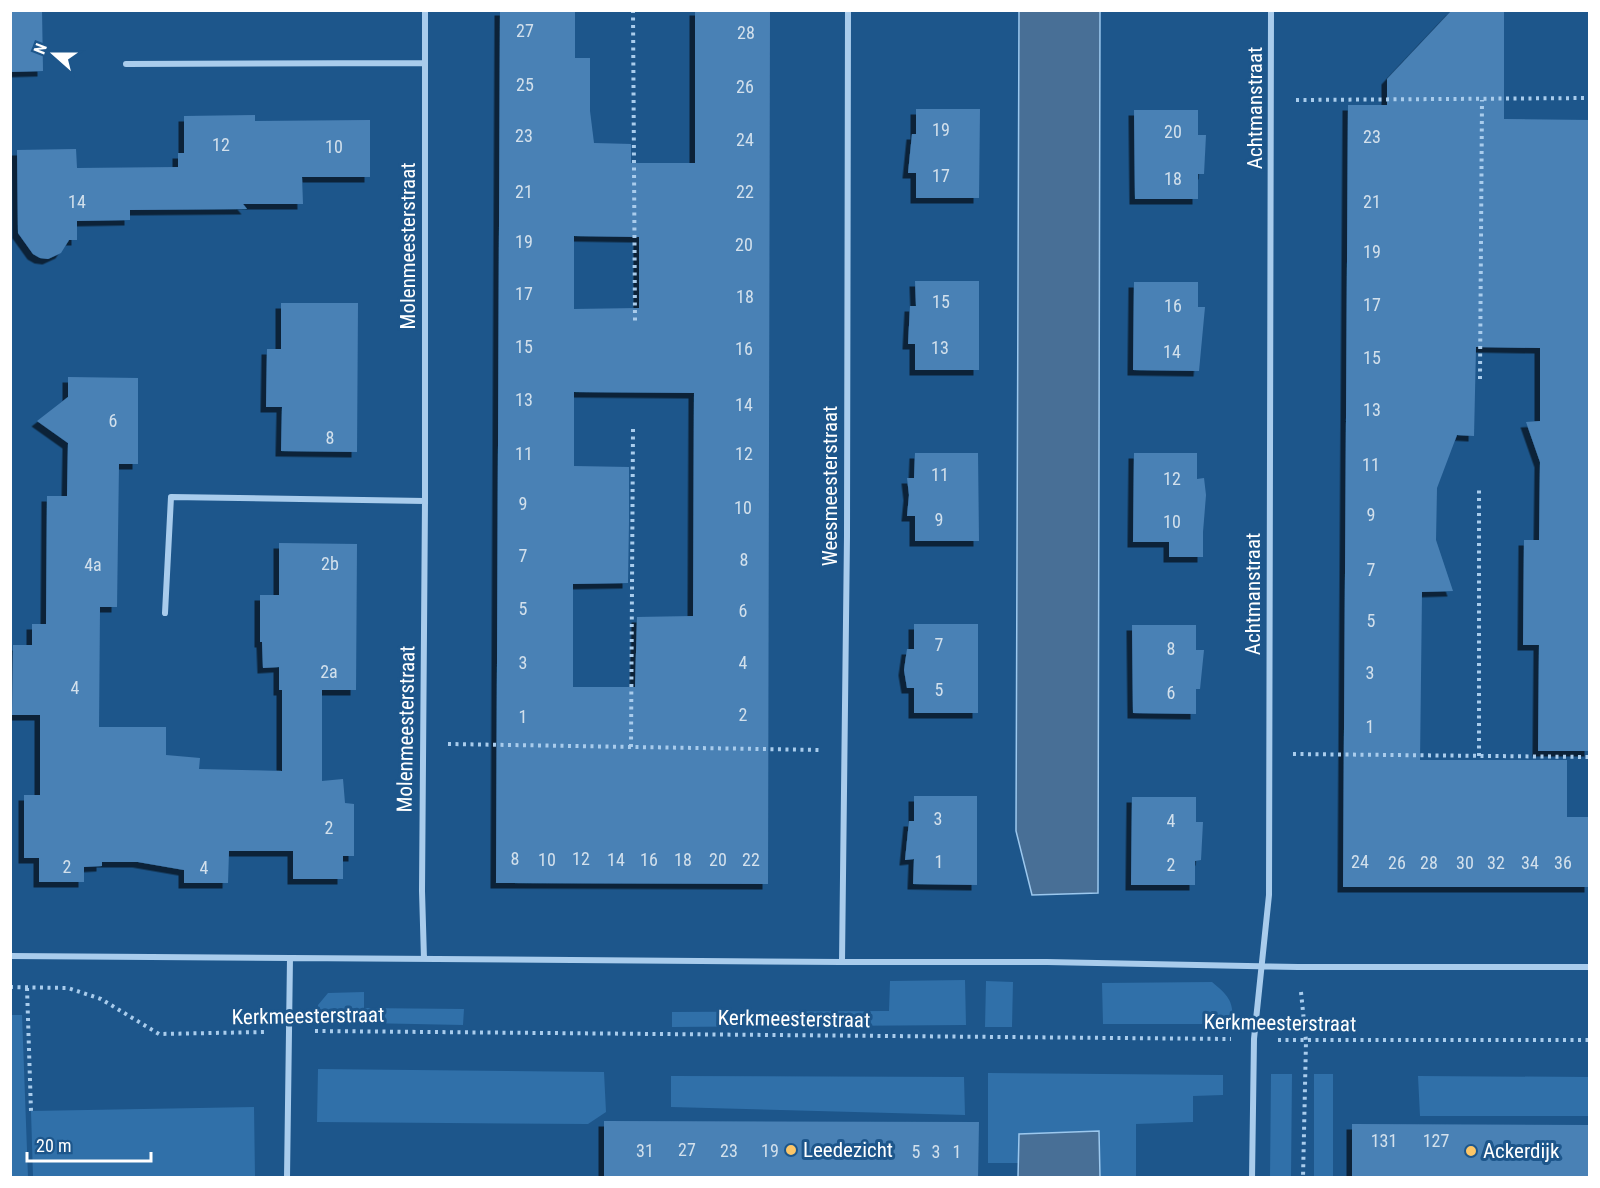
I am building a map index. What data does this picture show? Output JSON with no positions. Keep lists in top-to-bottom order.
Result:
{
  "streets": {
    "street": ["Achtmanstraat", "Molenmeesterstraat", "Weesmeesterstraat"],
    "path": ["Kerkmeesterstraat"]
  },
  "crossings": [
    ["Achtmanstraat", "Kerkmeesterstraat"]
  ],
  "places": ["Leedezicht", "Ackerdijk"],
  "house_numbers": [
    "27",
    "28",
    "25",
    "26",
    "19",
    "20",
    "23",
    "23",
    "24",
    "12",
    "10",
    "17",
    "18",
    "21",
    "22",
    "14",
    "21",
    "19",
    "20",
    "19",
    "17",
    "18",
    "15",
    "17",
    "16",
    "15",
    "13",
    "16",
    "14",
    "15",
    "13",
    "14",
    "13",
    "6",
    "8",
    "11",
    "12",
    "11",
    "11",
    "12",
    "9",
    "10",
    "9",
    "9",
    "10",
    "7",
    "8",
    "2b",
    "4a",
    "7",
    "5",
    "6",
    "5",
    "7",
    "8",
    "3",
    "4",
    "2a",
    "3",
    "4",
    "5",
    "6",
    "2",
    "1",
    "1",
    "3",
    "4",
    "2",
    "8",
    "12",
    "10",
    "14",
    "16",
    "18",
    "20",
    "22",
    "1",
    "24",
    "26",
    "28",
    "30",
    "32",
    "34",
    "36",
    "2",
    "2",
    "4",
    "131",
    "127",
    "27",
    "31",
    "23",
    "19",
    "5",
    "3",
    "1"
  ],
  "scale_bar": "20 m",
  "north": "left"
}
